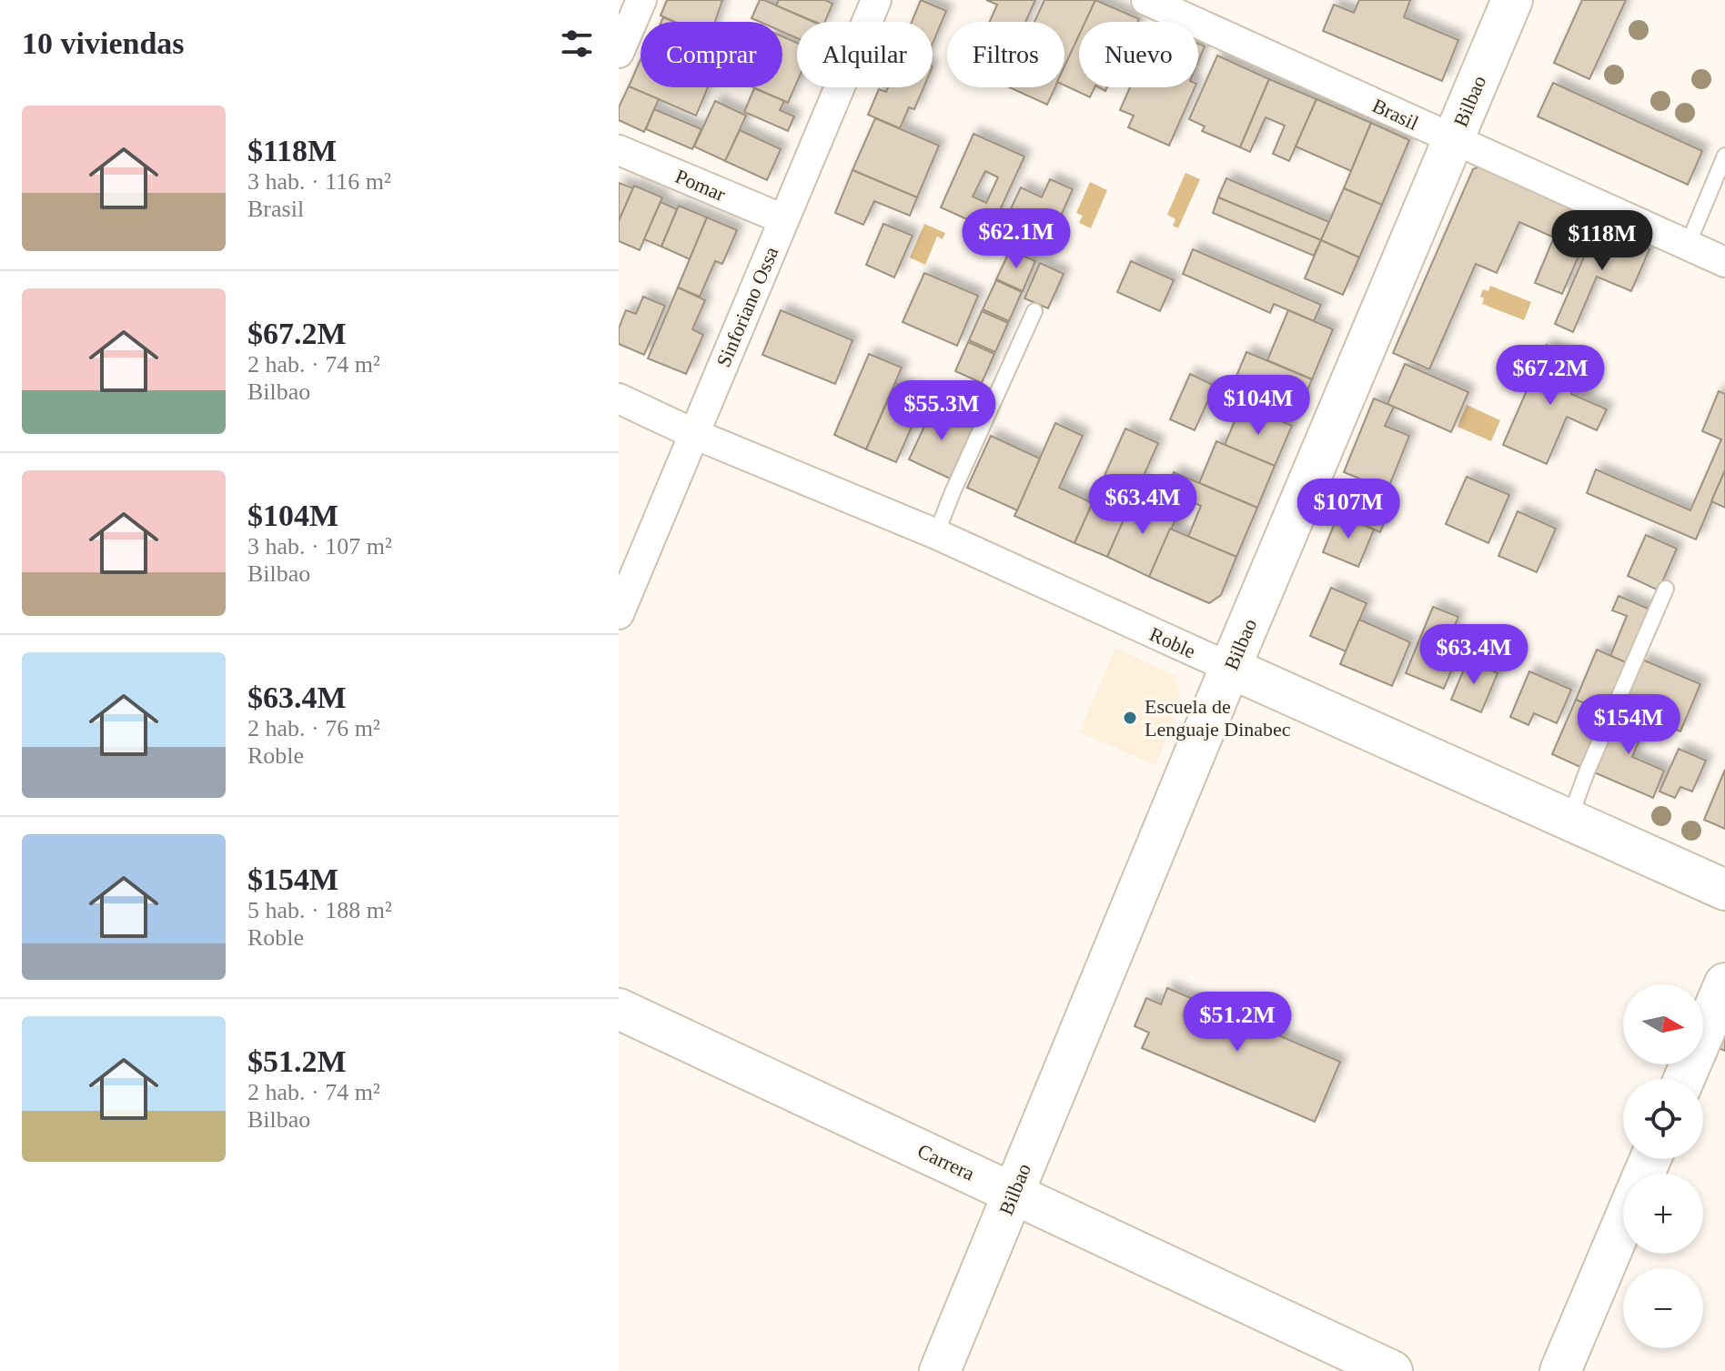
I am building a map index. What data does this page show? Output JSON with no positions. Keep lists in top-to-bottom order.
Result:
{
  "streets": {
    "street": [
      "Bilbao",
      "Brasil",
      "Pomar",
      "Sinforiano Ossa",
      "Roble",
      "Carrera"
    ]
  },
  "crossings": [
    ["Bilbao", "Brasil"],
    ["Bilbao", "Roble"],
    ["Bilbao", "Carrera"],
    ["Pomar", "Sinforiano Ossa"],
    ["Sinforiano Ossa", "Roble"]
  ],
  "places": ["Escuela de Lenguaje Dinabec"],
  "north": "right",
  "page": {
    "heading": "10 viviendas",
    "chip": [
      "Comprar",
      "Alquilar",
      "Filtros",
      "Nuevo"
    ],
    "list": [
      {
        "name": "$118M",
        "note": "3 hab. · 116 m² · Brasil"
      },
      {
        "name": "$67.2M",
        "note": "2 hab. · 74 m² · Bilbao"
      },
      {
        "name": "$104M",
        "note": "3 hab. · 107 m² · Bilbao"
      },
      {
        "name": "$63.4M",
        "note": "2 hab. · 76 m² · Roble"
      },
      {
        "name": "$154M",
        "note": "5 hab. · 188 m² · Roble"
      },
      {
        "name": "$51.2M",
        "note": "2 hab. · 74 m² · Bilbao"
      }
    ],
    "price": [
      "$62.1M",
      "$118M",
      "$67.2M",
      "$104M",
      "$55.3M",
      "$63.4M",
      "$107M",
      "$63.4M",
      "$154M",
      "$51.2M"
    ],
    "map_buttons": ["+", "−"]
  }
}
